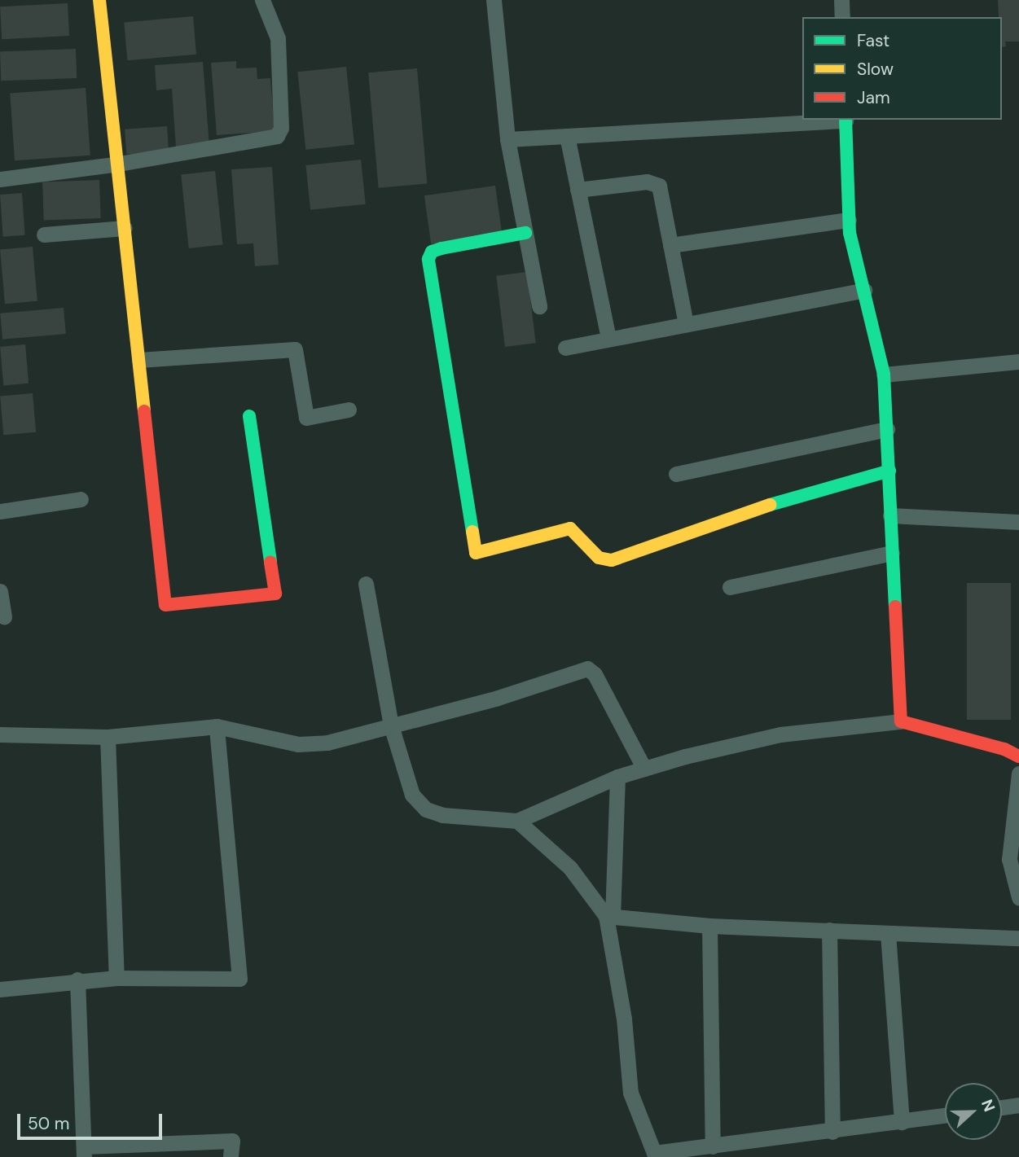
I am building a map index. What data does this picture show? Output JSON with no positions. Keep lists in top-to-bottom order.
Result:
{
  "legend": ["Fast", "Slow", "Jam"],
  "scale_bar": "50 m",
  "north": "right"
}
